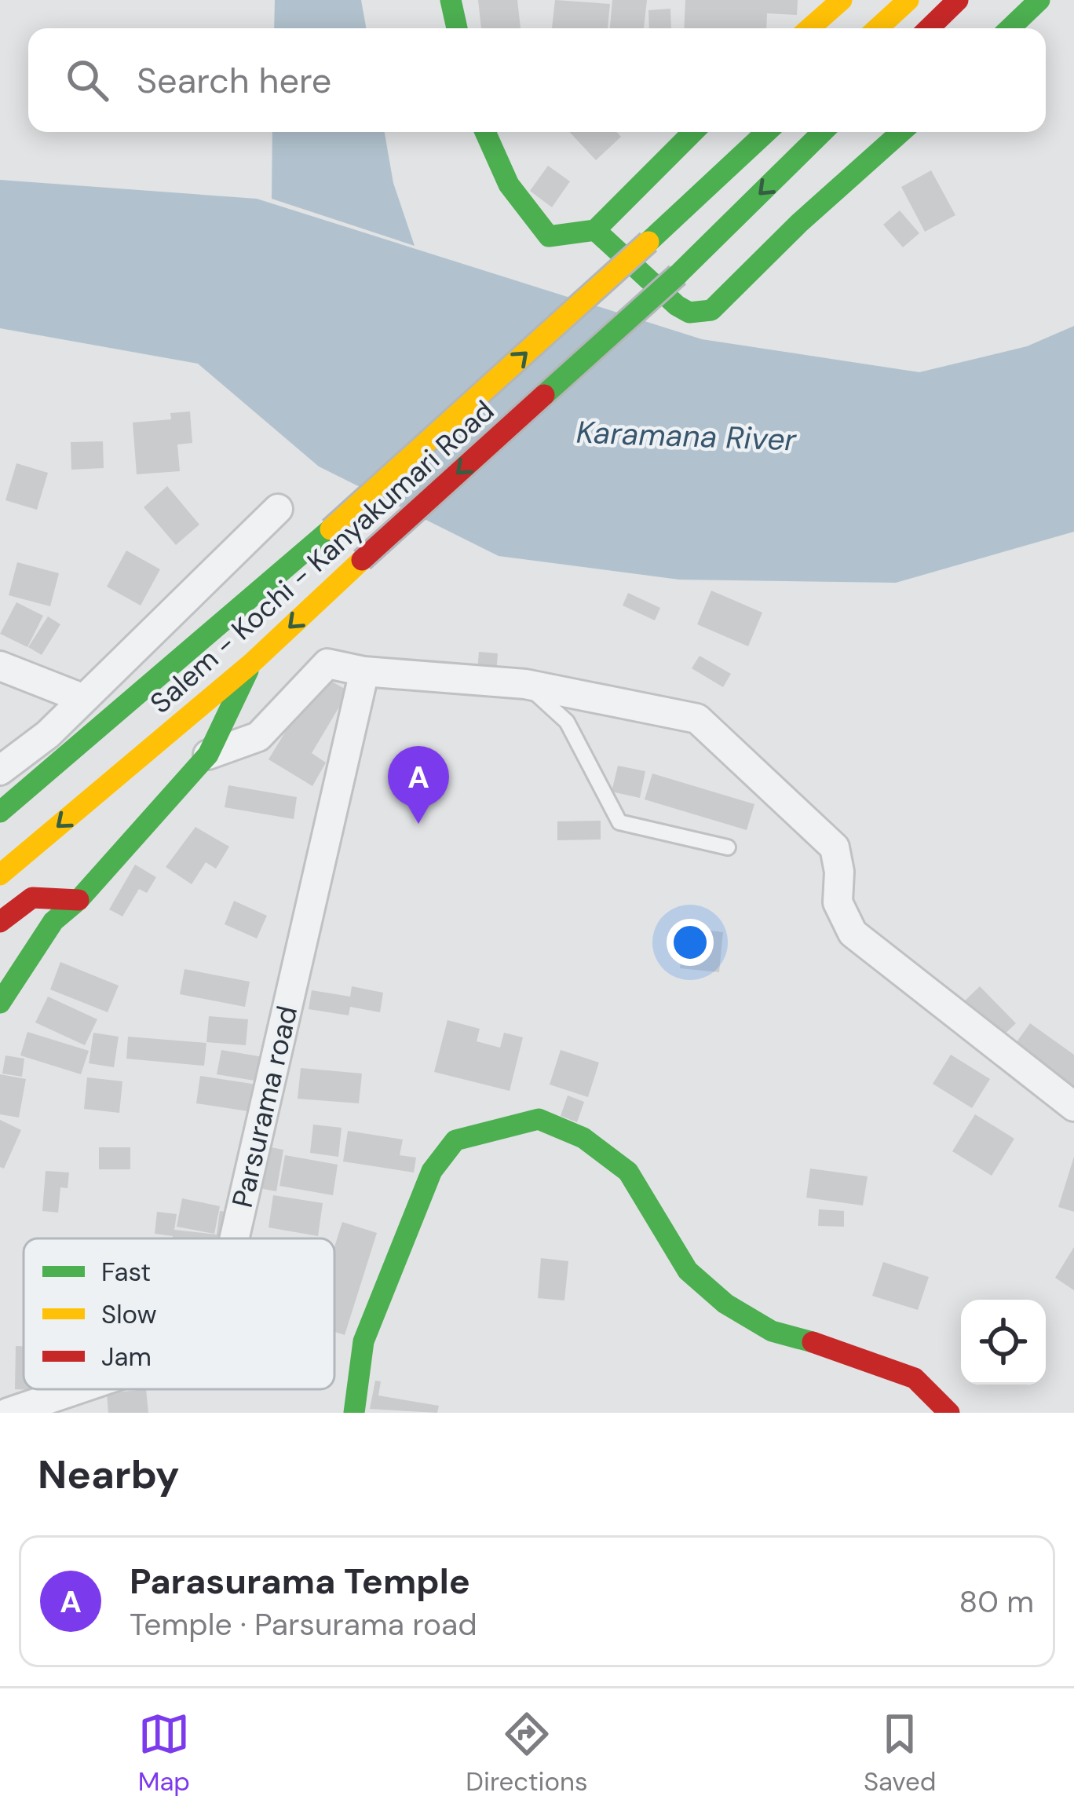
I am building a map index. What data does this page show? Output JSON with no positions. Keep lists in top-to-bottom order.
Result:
{
  "streets": {
    "main road": ["Salem - Kochi - Kanyakumari Road"],
    "street": ["Parsurama road"]
  },
  "water": ["Karamana River"],
  "legend": ["Fast", "Slow", "Jam"],
  "page": {
    "search": "Search here",
    "pins": "A",
    "heading": "Nearby",
    "list": [
      {
        "mark": "A",
        "name": "Parasurama Temple",
        "note": "Temple · Parsurama road",
        "value": "80 m"
      }
    ],
    "nav": ["Map", "Directions", "Saved"]
  }
}
